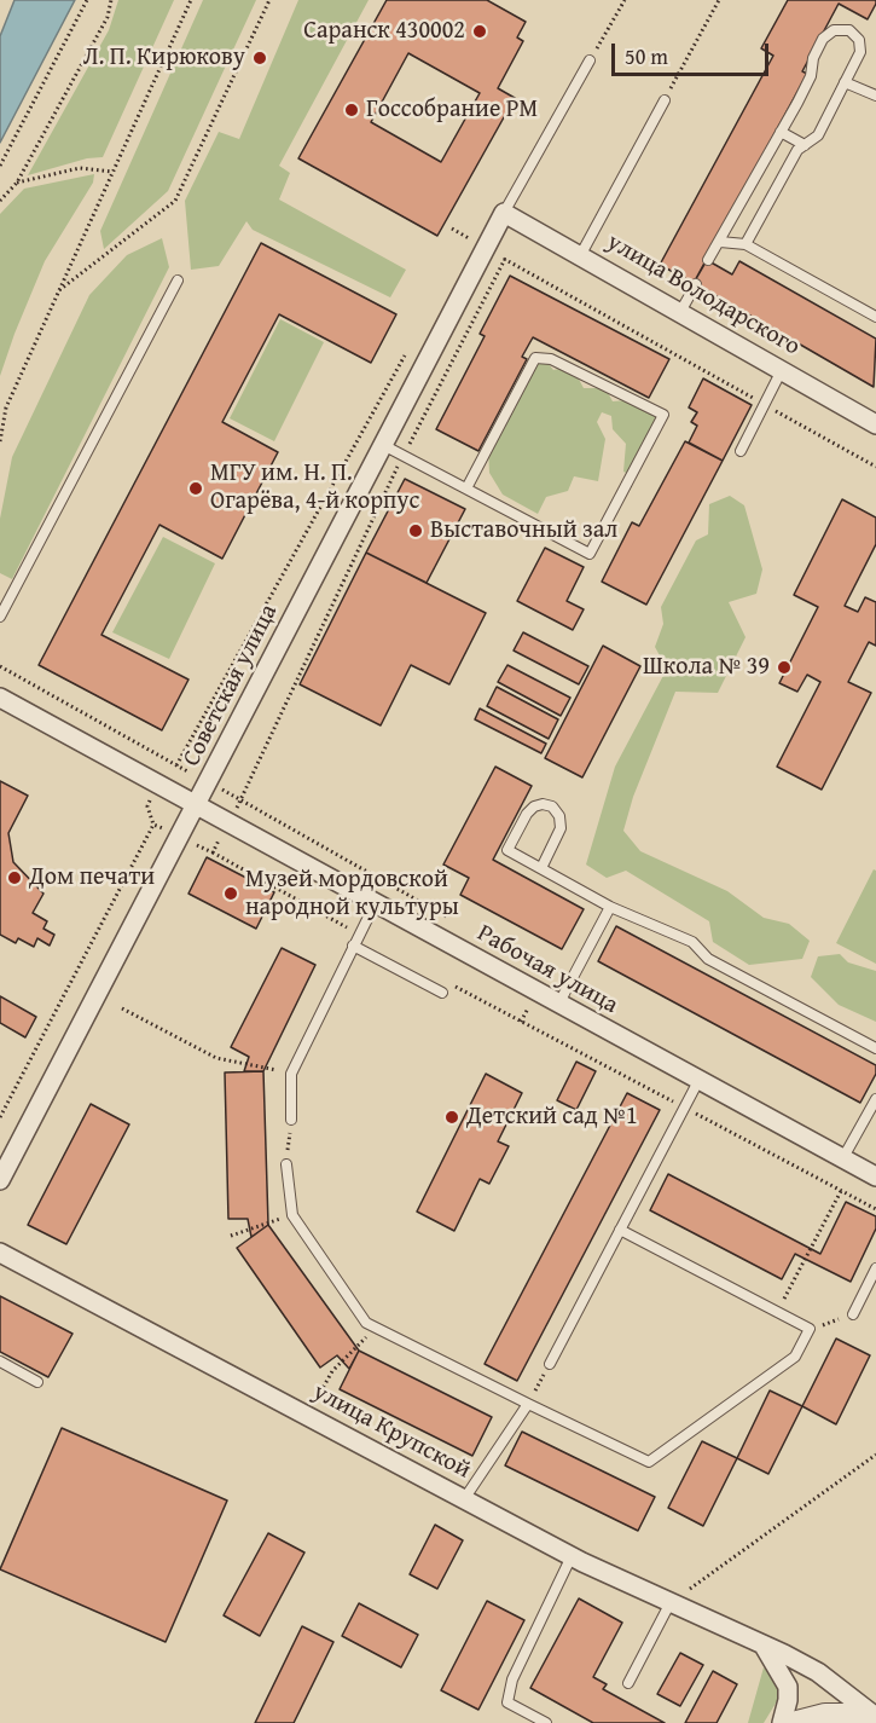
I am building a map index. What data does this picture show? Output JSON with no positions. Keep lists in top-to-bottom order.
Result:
{
  "streets": {
    "street": [
      "улица Володарского",
      "Советская улица",
      "Рабочая улица",
      "улица Крупской"
    ]
  },
  "crossings": [
    ["улица Володарского", "Советская улица"],
    ["Советская улица", "Рабочая улица"]
  ],
  "places": [
    "Саранск 430002",
    "Л. П. Кирюкову",
    "Госсобрание РМ",
    "МГУ им. Н. П. Огарёва, 4-й корпус",
    "Выставочный зал",
    "Школа № 39",
    "Дом печати",
    "Музей мордовской народной культуры",
    "Детский сад №1"
  ],
  "scale_bar": "50 m"
}
